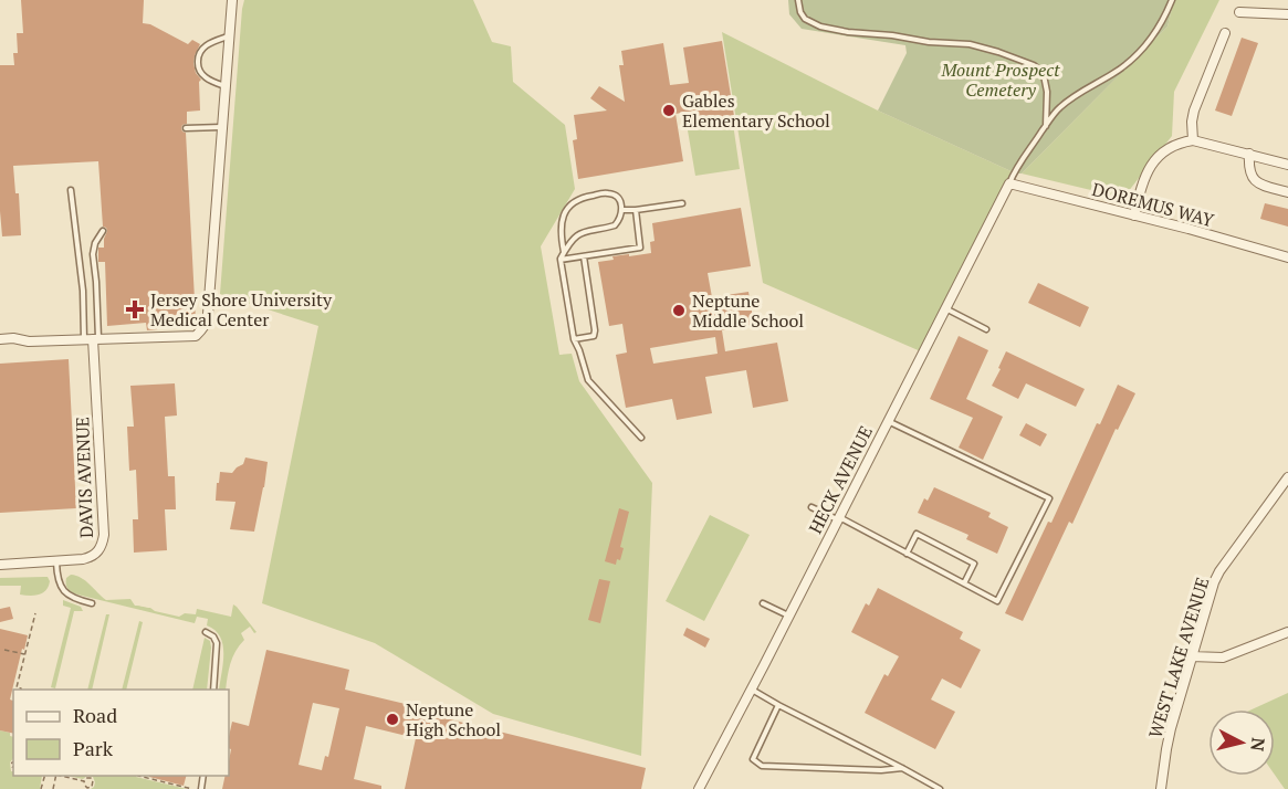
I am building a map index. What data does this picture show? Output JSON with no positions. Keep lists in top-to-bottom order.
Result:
{
  "streets": {
    "street": [
      "DOREMUS WAY",
      "DAVIS AVENUE",
      "HECK AVENUE",
      "WEST LAKE AVENUE"
    ]
  },
  "crossings": [
    ["DOREMUS WAY", "HECK AVENUE"]
  ],
  "parks": ["Mount Prospect Cemetery"],
  "places": {
    "other": ["Gables Elementary School", "Neptune Middle School", "Neptune High School"],
    "health": ["Jersey Shore University Medical Center"]
  },
  "legend": ["Road", "Park"],
  "north": "right"
}
